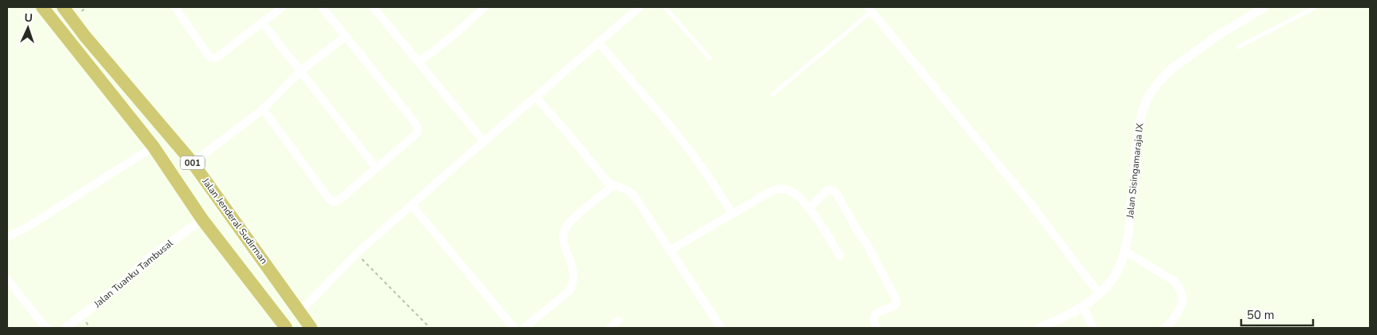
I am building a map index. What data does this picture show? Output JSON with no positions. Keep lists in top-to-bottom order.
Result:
{
  "streets": {
    "highway": ["001", "Jalan Jenderal Sudirman"],
    "street": ["Jalan Sisingamaraja IX", "Jalan Tuanku Tambusal"]
  },
  "crossings": [
    ["001", "Jalan Tuanku Tambusal"]
  ],
  "scale_bar": "50 m",
  "north": "top"
}
